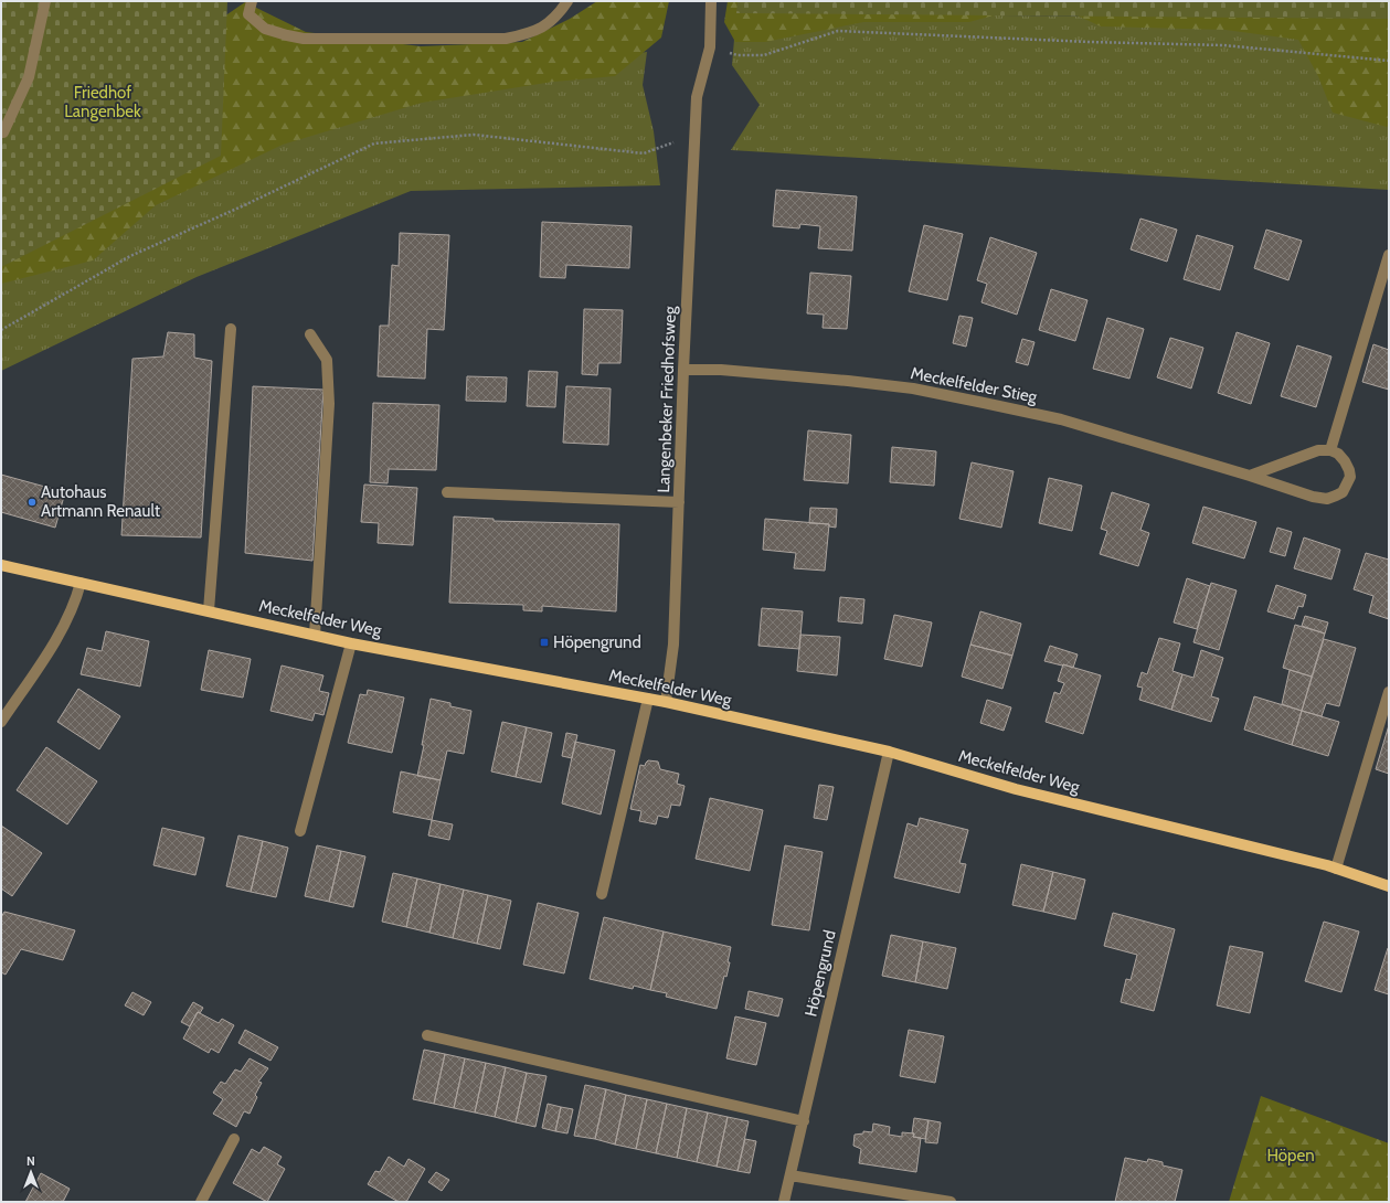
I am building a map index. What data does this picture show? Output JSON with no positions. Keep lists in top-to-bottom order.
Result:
{
  "streets": {
    "main road": ["Meckelfelder Weg"],
    "street": ["Meckelfelder Stieg", "Langenbeker Friedhofsweg", "Höpengrund"]
  },
  "crossings": [
    ["Meckelfelder Stieg", "Langenbeker Friedhofsweg"],
    ["Langenbeker Friedhofsweg", "Meckelfelder Weg"],
    ["Meckelfelder Weg", "Höpengrund"]
  ],
  "parks": ["Friedhof Langenbek", "Höpen"],
  "places": {
    "other": ["Autohaus Artmann Renault"],
    "transit": ["Höpengrund"]
  },
  "north": "top"
}
